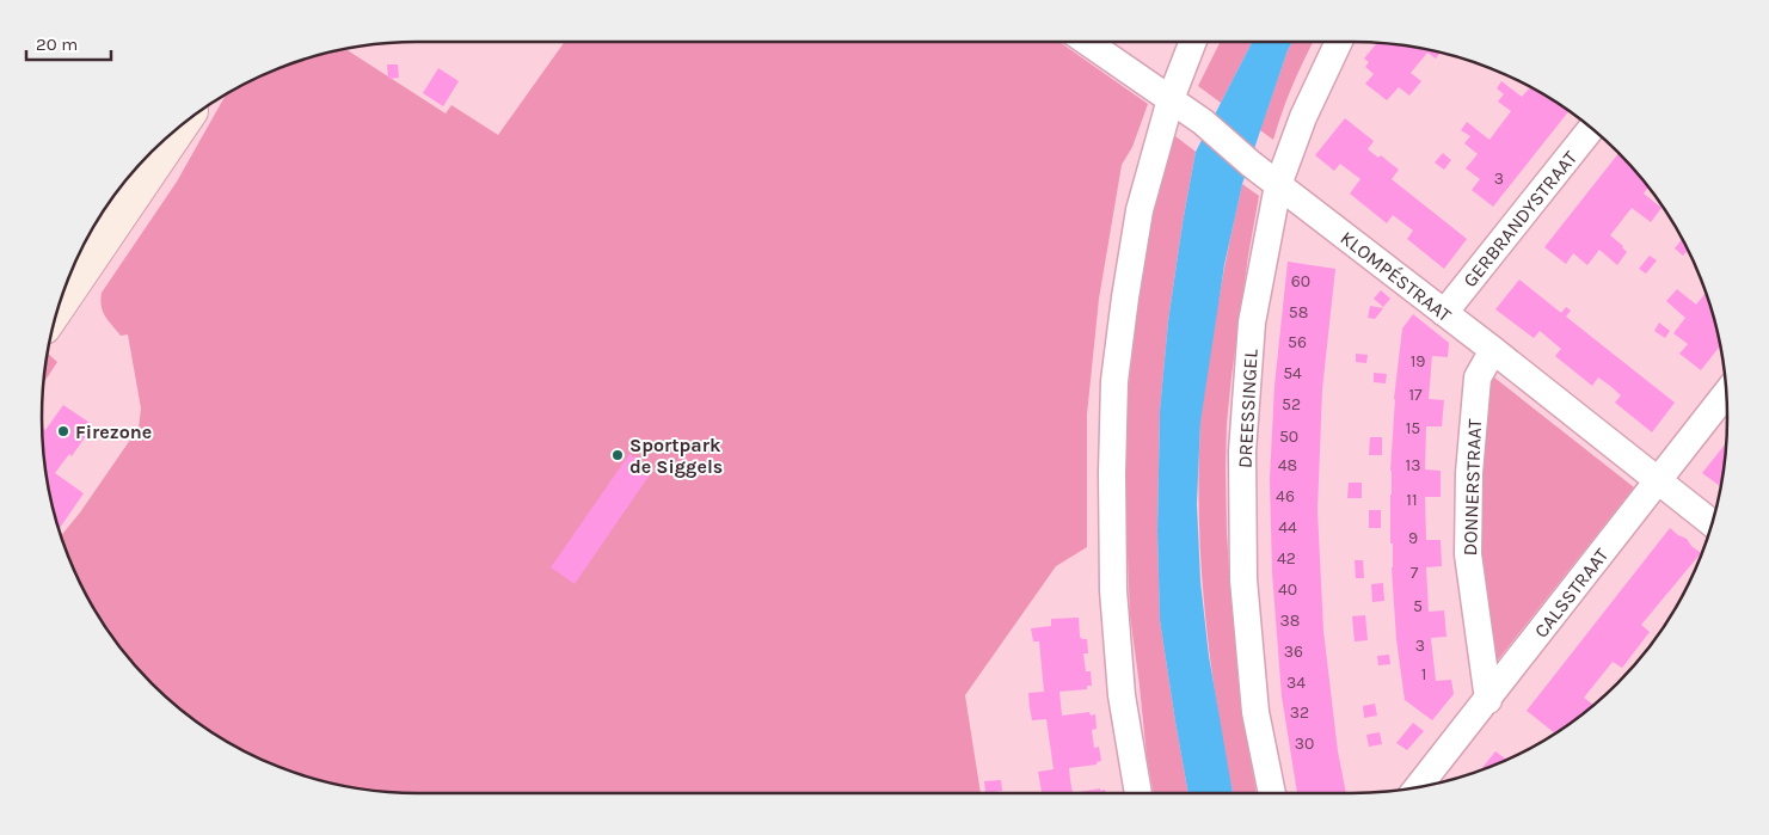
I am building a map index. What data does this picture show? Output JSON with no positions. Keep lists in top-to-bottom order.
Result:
{
  "streets": {
    "street": [
      "GERBRANDYSTRAAT",
      "KLOMPÉSTRAAT",
      "DREESSINGEL",
      "DONNERSTRAAT",
      "CALSSTRAAT"
    ]
  },
  "crossings": [
    ["GERBRANDYSTRAAT", "KLOMPÉSTRAAT"],
    ["KLOMPÉSTRAAT", "DREESSINGEL"],
    ["KLOMPÉSTRAAT", "DONNERSTRAAT"],
    ["KLOMPÉSTRAAT", "CALSSTRAAT"],
    ["DONNERSTRAAT", "CALSSTRAAT"]
  ],
  "places": ["Firezone", "Sportpark de Siggels"],
  "house_numbers": [
    "3",
    "60",
    "58",
    "56",
    "19",
    "54",
    "17",
    "52",
    "15",
    "50",
    "48",
    "13",
    "46",
    "11",
    "44",
    "9",
    "42",
    "7",
    "40",
    "5",
    "38",
    "3",
    "36",
    "1",
    "34",
    "32",
    "30"
  ],
  "scale_bar": "20 m"
}
